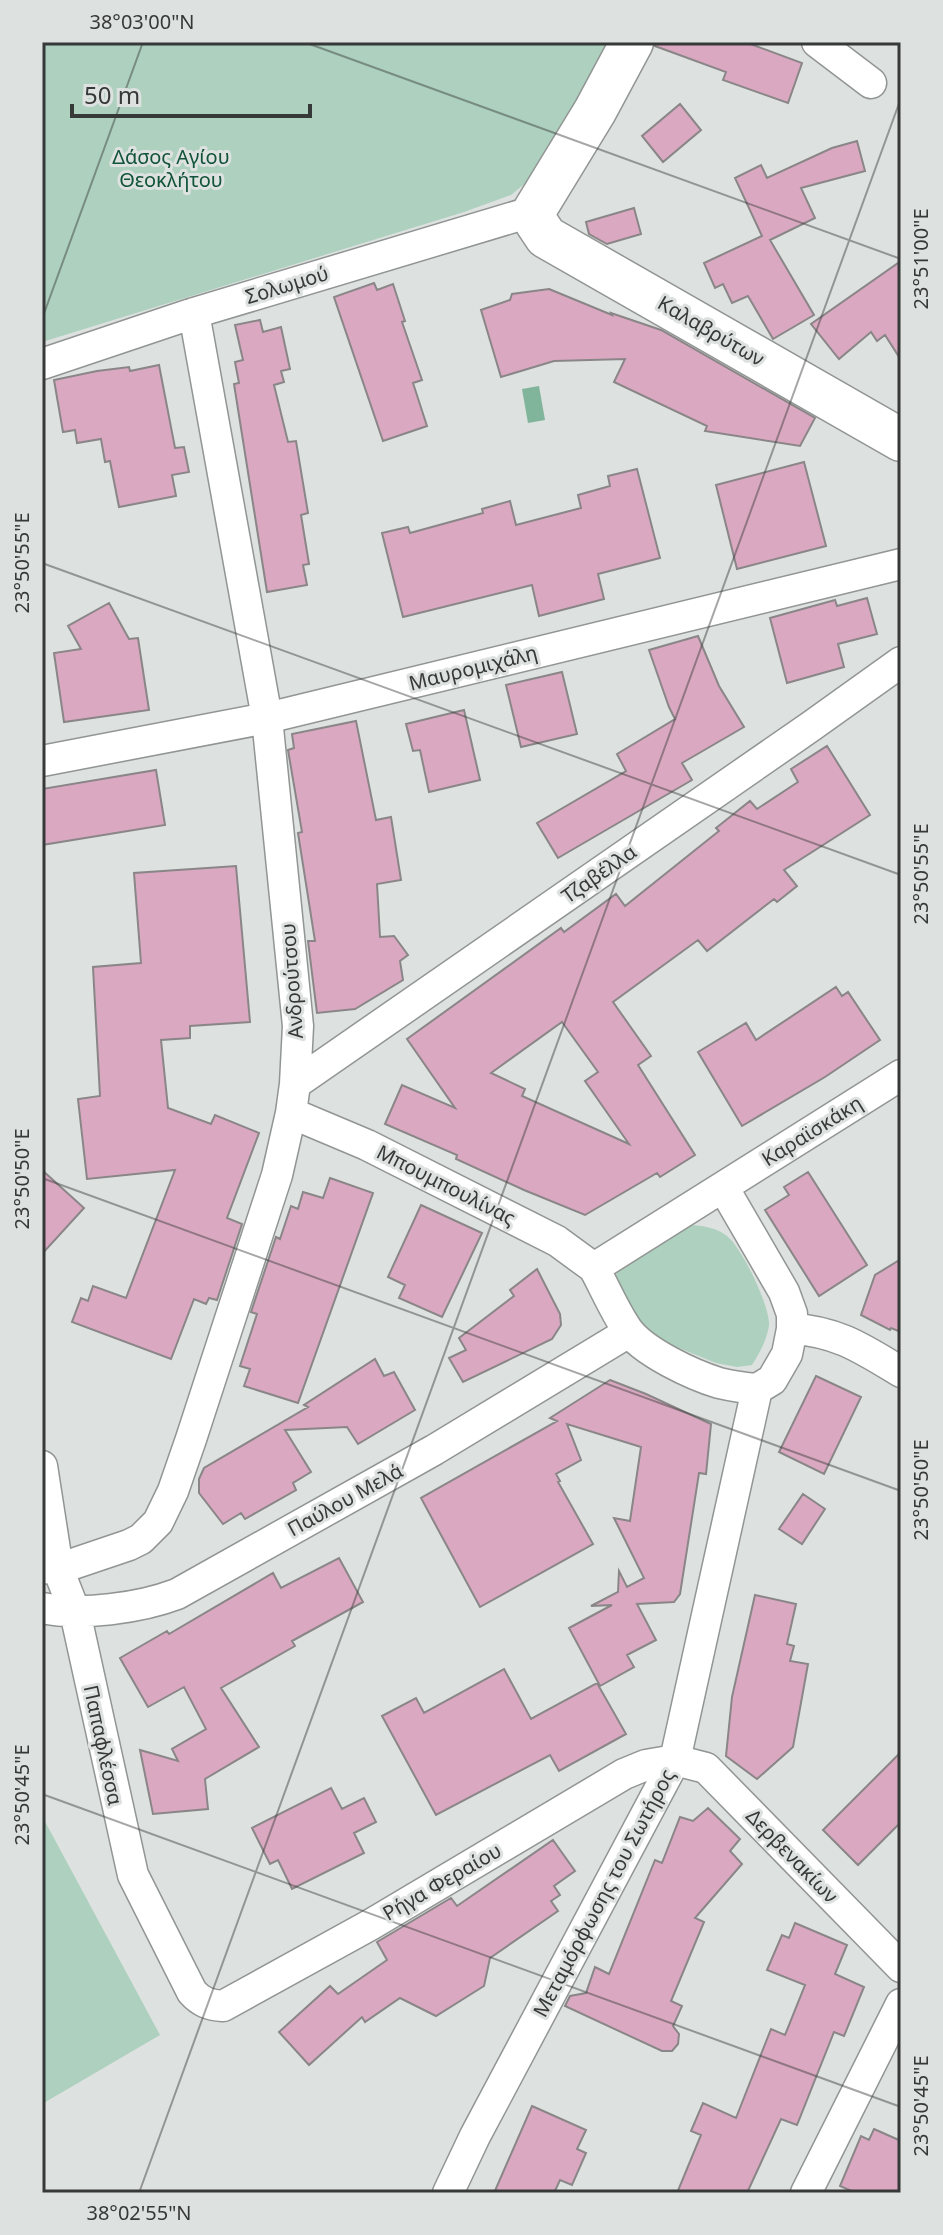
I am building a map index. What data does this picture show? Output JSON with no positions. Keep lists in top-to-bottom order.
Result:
{
  "streets": {
    "street": [
      "Σολωμού",
      "Καλαβρύτων",
      "Μαυρομιχάλη",
      "Τζαβέλλα",
      "Ανδρούτσου",
      "Καραϊσκάκη",
      "Μπουμπουλίνας",
      "Παύλου Μελά",
      "Παπαφλέσσα",
      "Δερβενακίων",
      "Ρήγα Φεραίου",
      "Μεταμόρφωσης του Σωτήρος"
    ]
  },
  "crossings": [
    ["Σολωμού", "Καλαβρύτων"],
    ["Σολωμού", "Ανδρούτσου"],
    ["Μαυρομιχάλη", "Ανδρούτσου"],
    ["Τζαβέλλα", "Ανδρούτσου"],
    ["Τζαβέλλα", "Μπουμπουλίνας"],
    ["Ανδρούτσου", "Μπουμπουλίνας"],
    ["Ανδρούτσου", "Παπαφλέσσα"],
    ["Καραϊσκάκη", "Μπουμπουλίνας"],
    ["Παύλου Μελά", "Παπαφλέσσα"],
    ["Παπαφλέσσα", "Ρήγα Φεραίου"],
    ["Δερβενακίων", "Ρήγα Φεραίου"],
    ["Δερβενακίων", "Μεταμόρφωσης του Σωτήρος"],
    ["Ρήγα Φεραίου", "Μεταμόρφωσης του Σωτήρος"]
  ],
  "parks": ["Δάσος Αγίου Θεοκλήτου"],
  "scale_bar": "50 m",
  "coordinates": [
    "38°03'00\"N",
    "23°51'00\"E",
    "23°50'55\"E",
    "23°50'50\"E",
    "23°50'45\"E",
    "38°02'55\"N"
  ]
}
